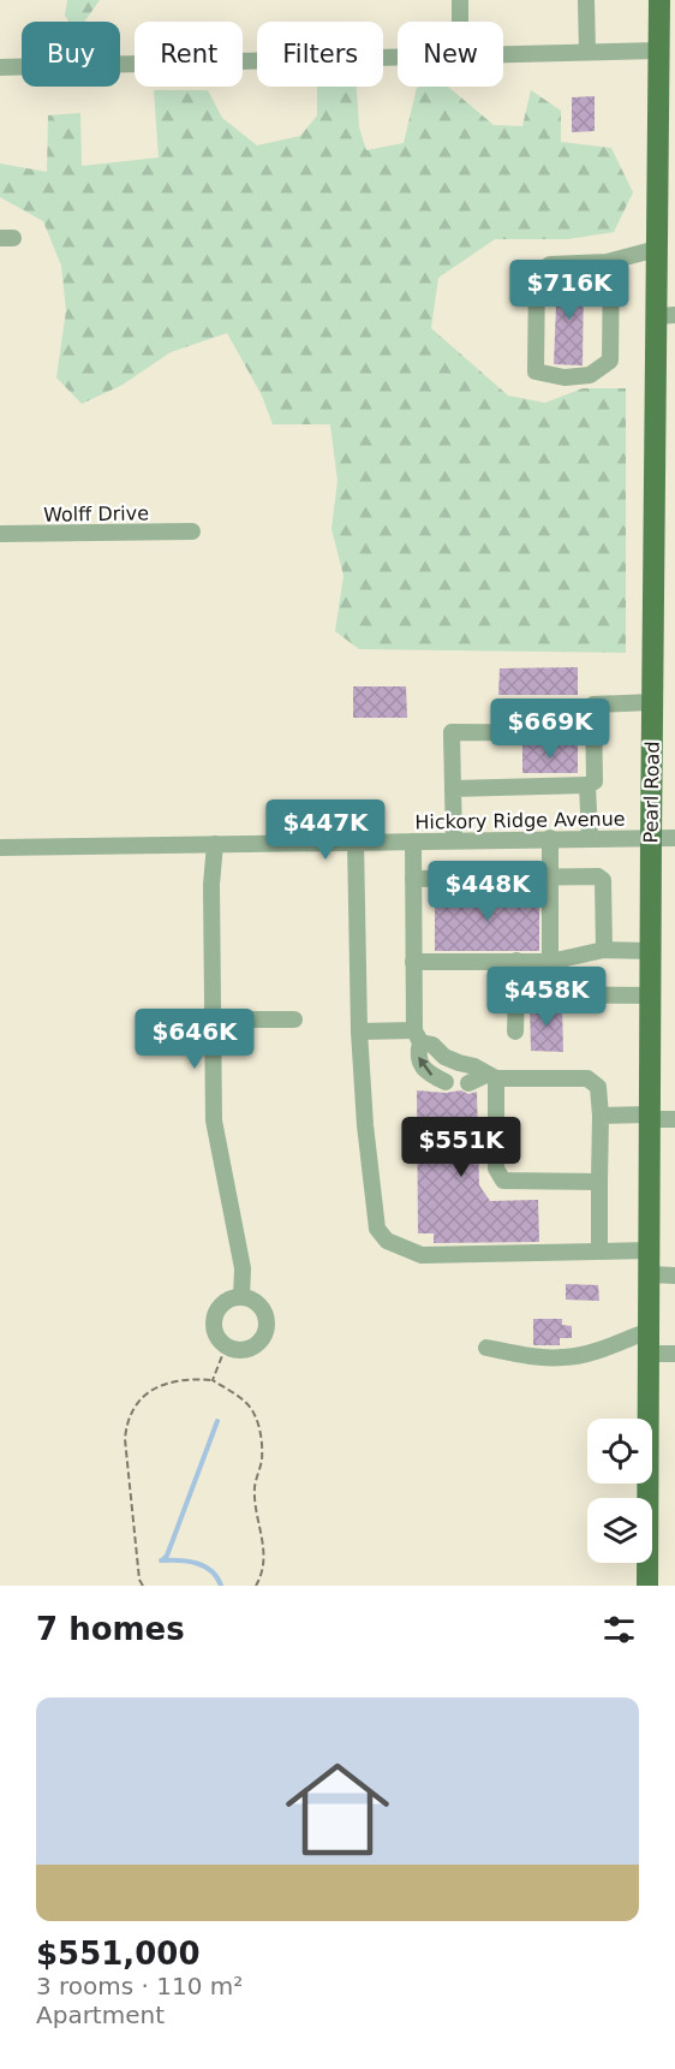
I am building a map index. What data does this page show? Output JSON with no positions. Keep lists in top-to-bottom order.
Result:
{
  "streets": {
    "main road": ["Pearl Road"],
    "street": ["Wolff Drive", "Hickory Ridge Avenue"]
  },
  "crossings": [
    ["Pearl Road", "Hickory Ridge Avenue"]
  ],
  "page": {
    "chip": [
      "Buy",
      "Rent",
      "Filters",
      "New"
    ],
    "price": [
      "$716K",
      "$669K",
      "$447K",
      "$448K",
      "$458K",
      "$646K",
      "$551K"
    ],
    "heading": "7 homes",
    "list": [
      {
        "name": "$551,000",
        "note": "3 rooms · 110 m² · Apartment"
      }
    ]
  }
}
